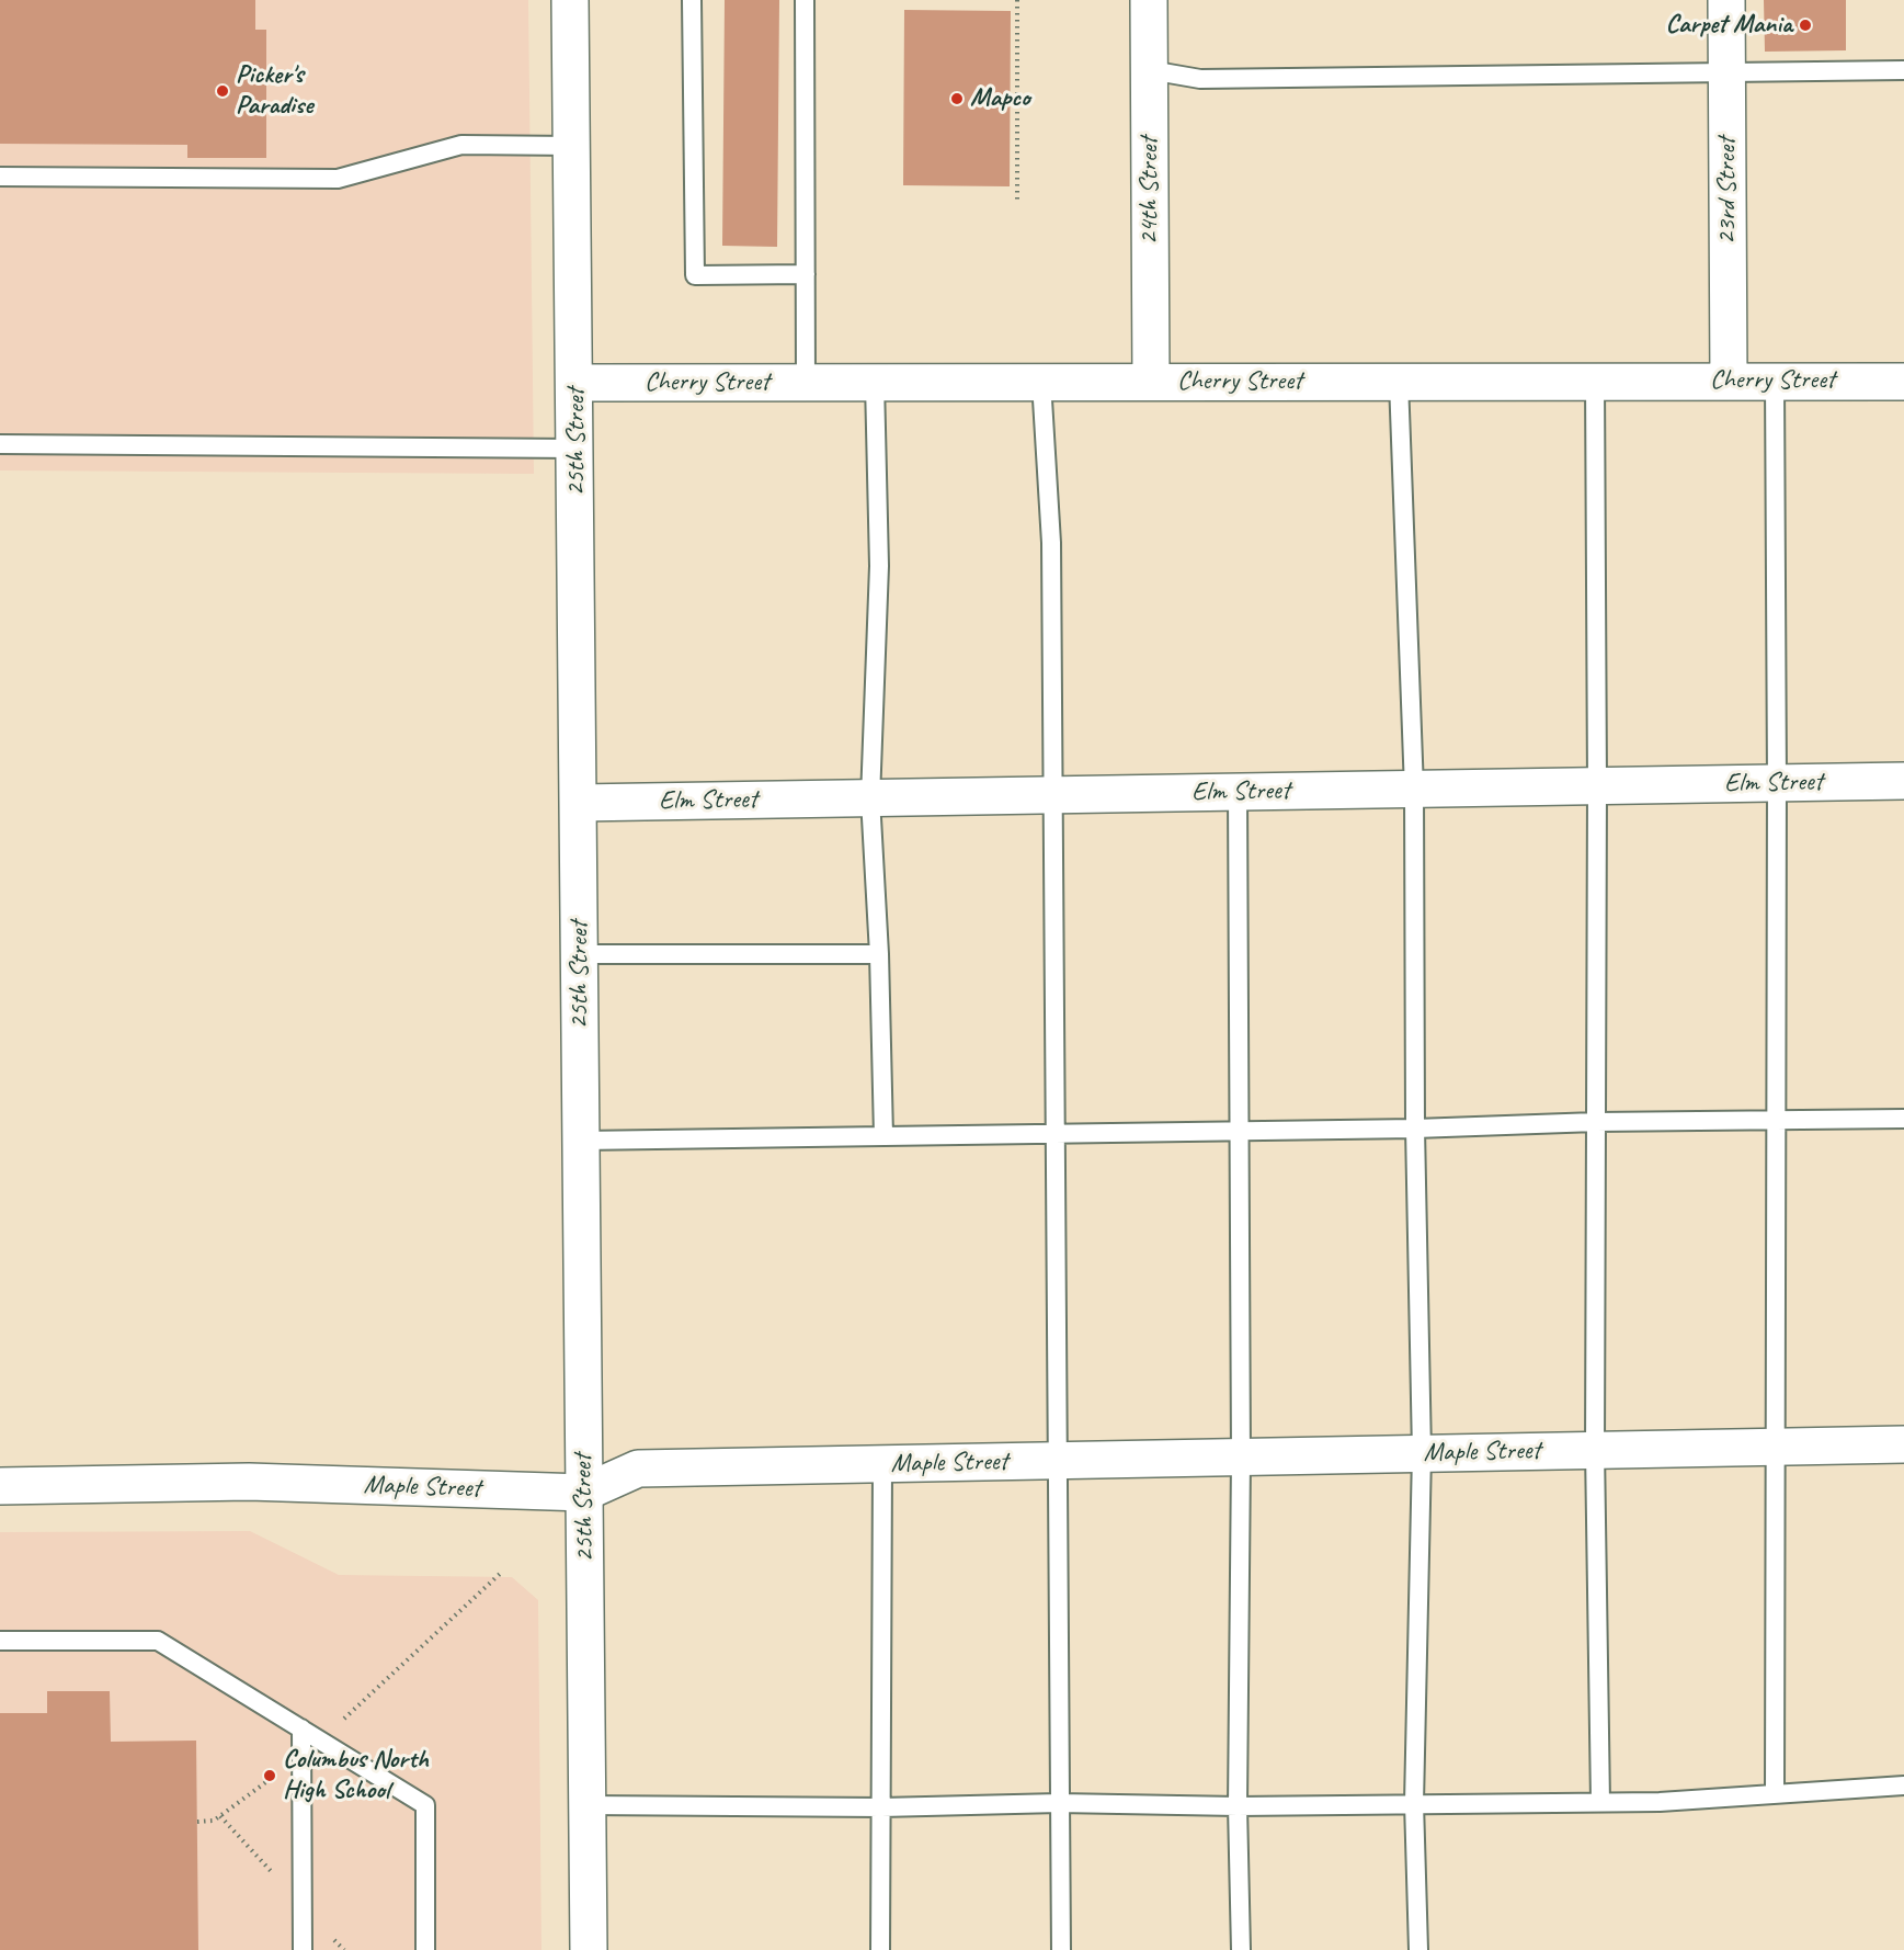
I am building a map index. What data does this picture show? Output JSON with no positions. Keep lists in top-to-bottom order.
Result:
{
  "streets": {
    "street": [
      "24th Street",
      "23rd Street",
      "Cherry Street",
      "25th Street",
      "Elm Street",
      "Maple Street"
    ]
  },
  "crossings": [
    ["24th Street", "Cherry Street"],
    ["23rd Street", "Cherry Street"],
    ["Cherry Street", "25th Street"],
    ["25th Street", "Elm Street"],
    ["25th Street", "Maple Street"]
  ],
  "places": [
    "Carpet Mania",
    "Picker's Paradise",
    "Mapco",
    "Columbus North High School"
  ]
}
